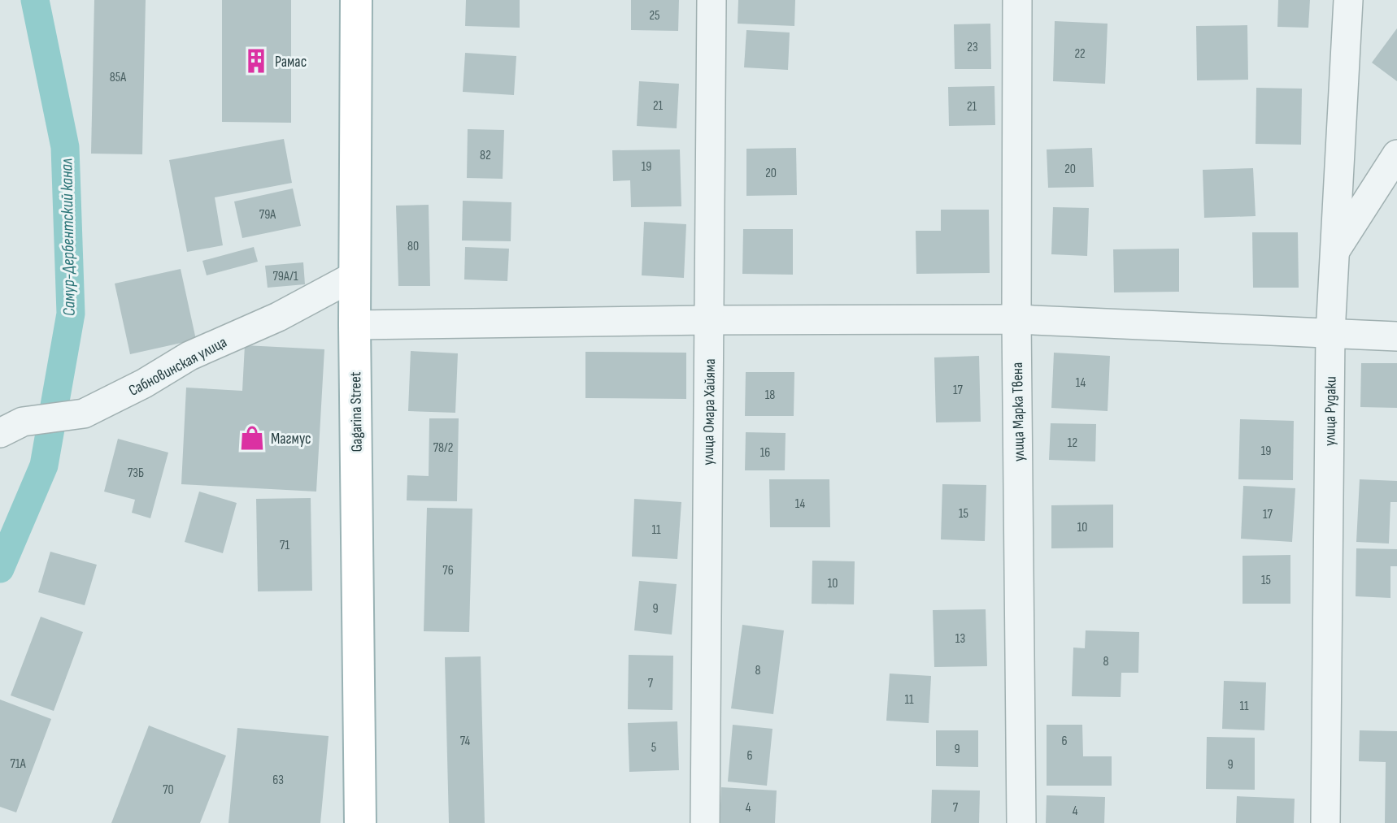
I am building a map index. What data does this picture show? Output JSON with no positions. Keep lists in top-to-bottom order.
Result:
{
  "streets": {
    "main road": ["Gagarina Street"],
    "street": [
      "Сабновинская улица",
      "улица Рудаки",
      "улица Омара Хайяма",
      "улица Марка Твена"
    ]
  },
  "crossings": [
    ["Сабновинская улица", "Gagarina Street"]
  ],
  "water": ["Самур-Дербентский канал"],
  "places": {
    "building": ["Рамас"],
    "shop": ["Магмус"]
  },
  "house_numbers": [
    "25",
    "23",
    "22",
    "85А",
    "21",
    "21",
    "82",
    "19",
    "20",
    "20",
    "79А",
    "80",
    "79А/1",
    "14",
    "17",
    "18",
    "12",
    "78/2",
    "19",
    "16",
    "73Б",
    "14",
    "15",
    "17",
    "10",
    "11",
    "71",
    "76",
    "15",
    "10",
    "9",
    "13",
    "8",
    "8",
    "7",
    "11",
    "11",
    "74",
    "6",
    "5",
    "9",
    "6",
    "71А",
    "9",
    "63",
    "70",
    "4",
    "7",
    "4"
  ]
}
